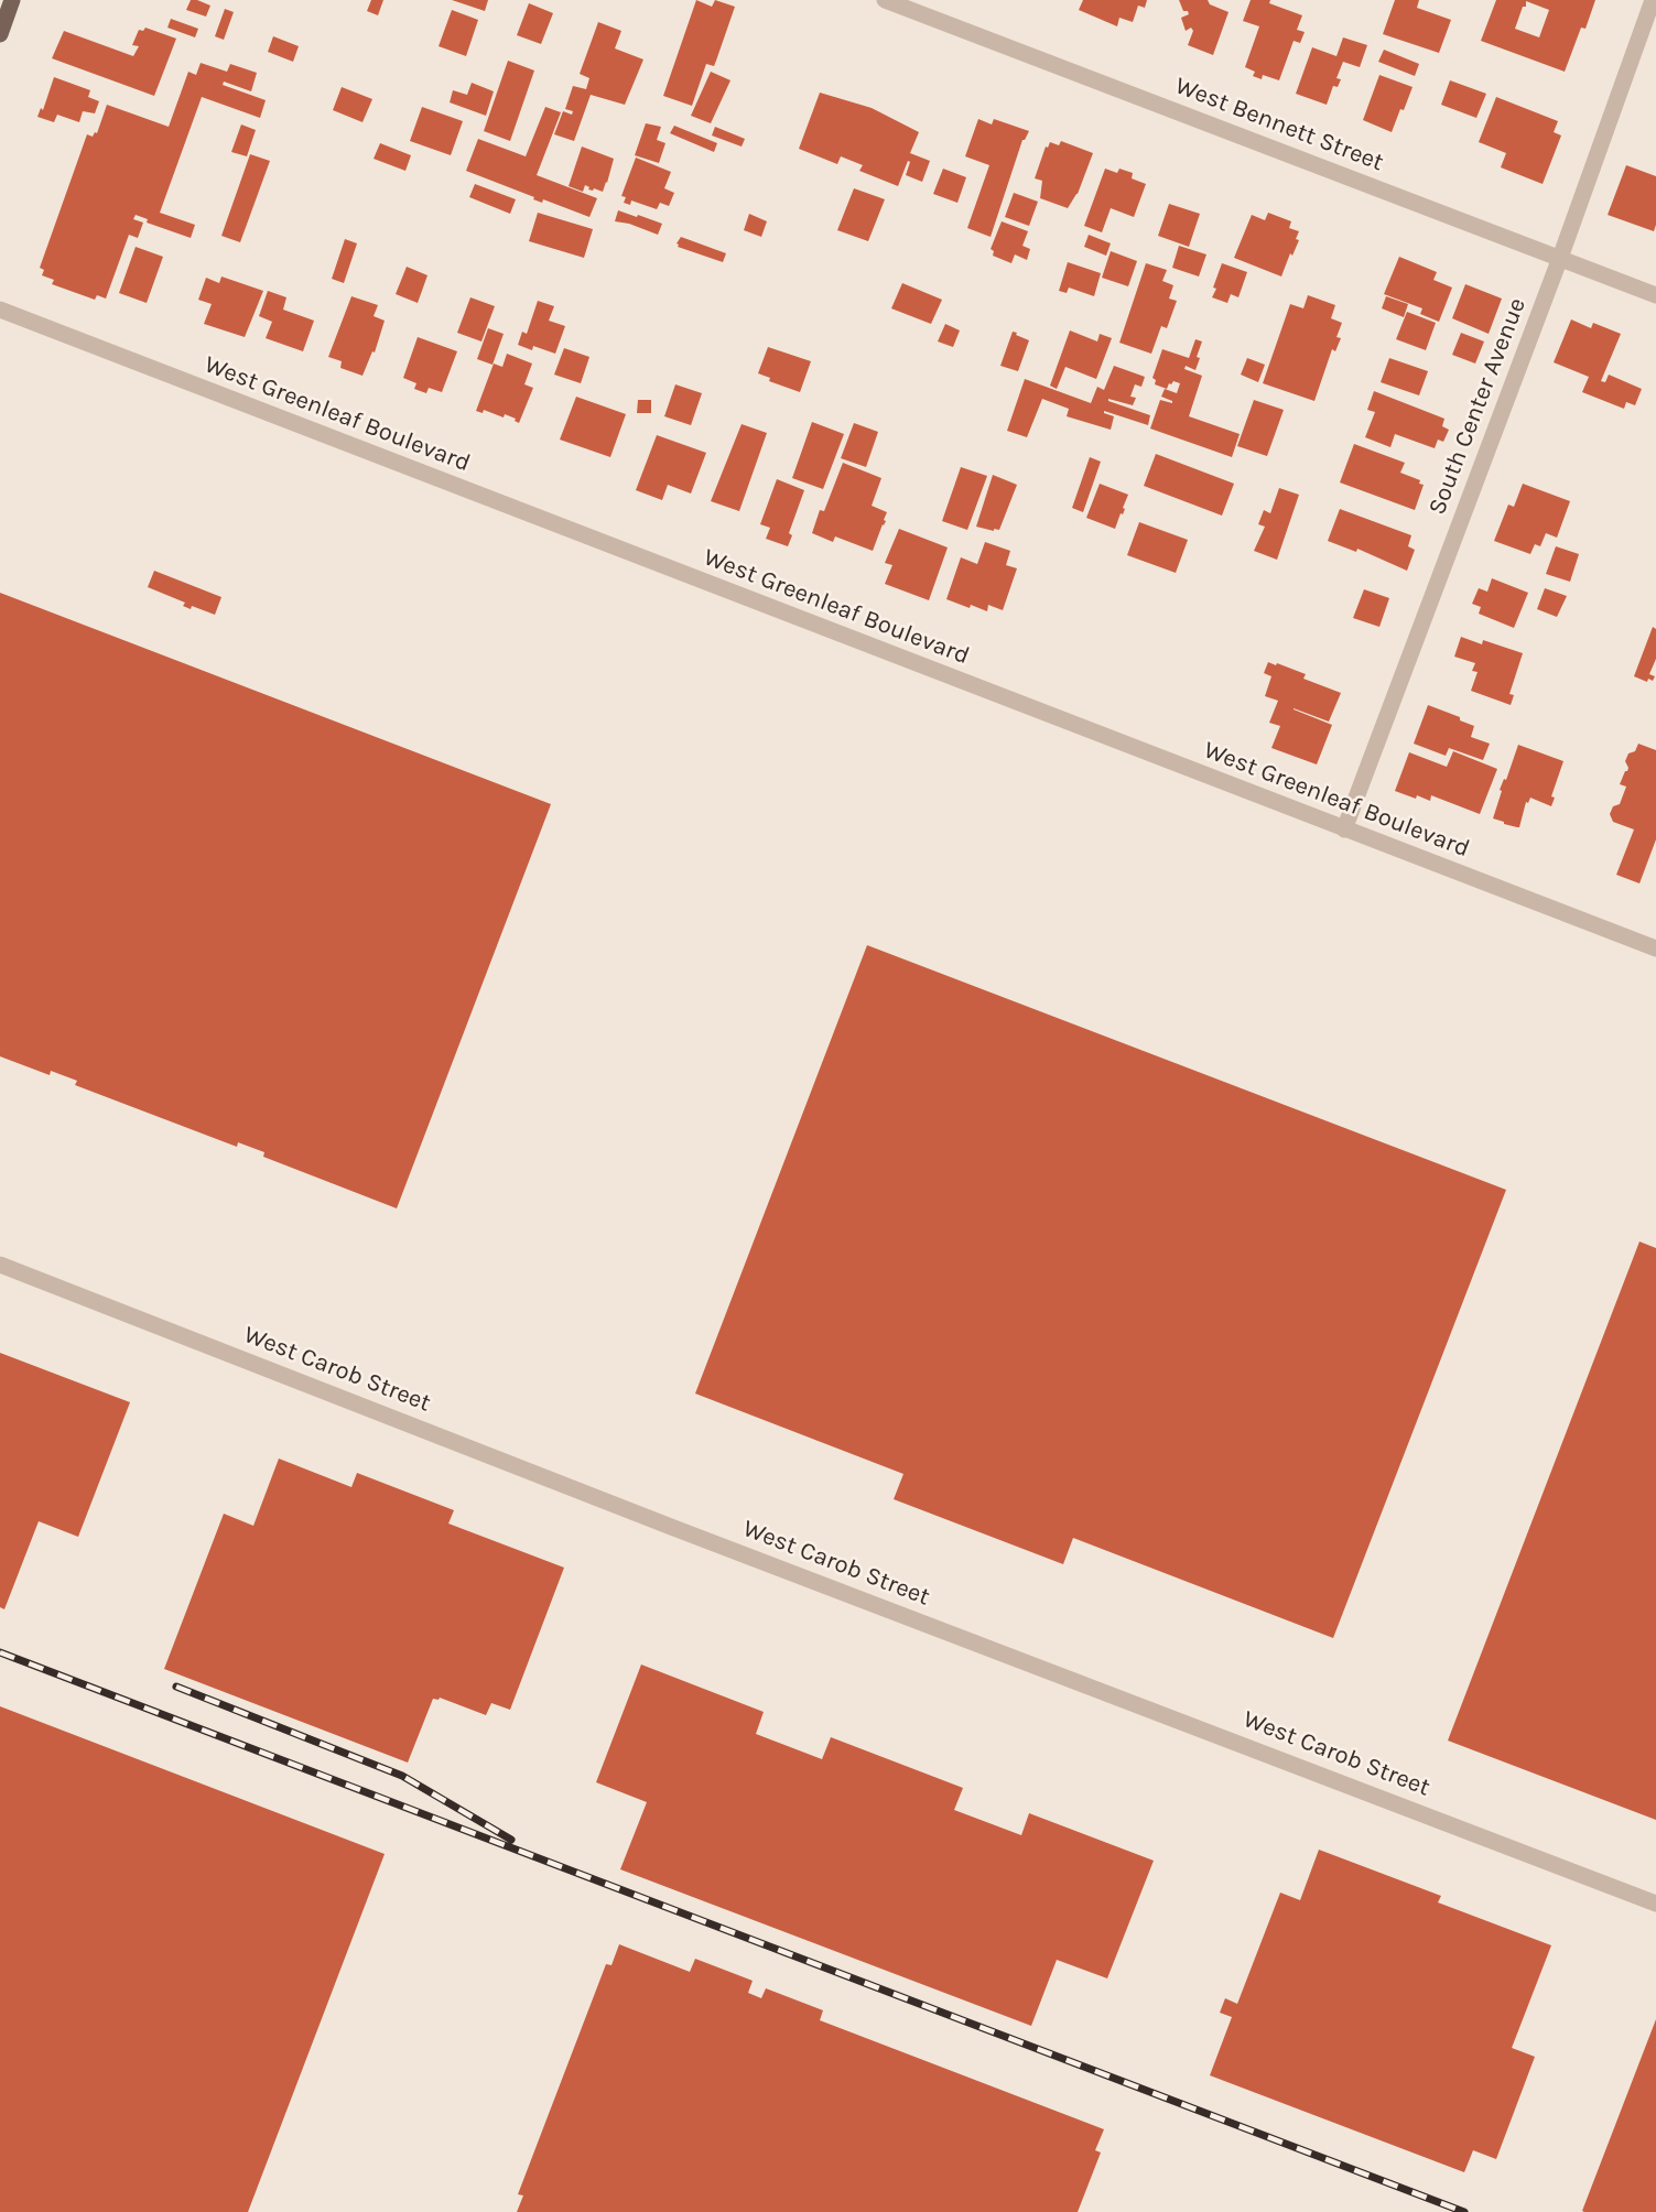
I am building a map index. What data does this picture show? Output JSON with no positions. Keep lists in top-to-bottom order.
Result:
{
  "streets": {
    "street": [
      "West Bennett Street",
      "South Center Avenue",
      "West Greenleaf Boulevard",
      "West Carob Street"
    ]
  },
  "crossings": [
    ["West Bennett Street", "South Center Avenue"],
    ["South Center Avenue", "West Greenleaf Boulevard"]
  ]
}
